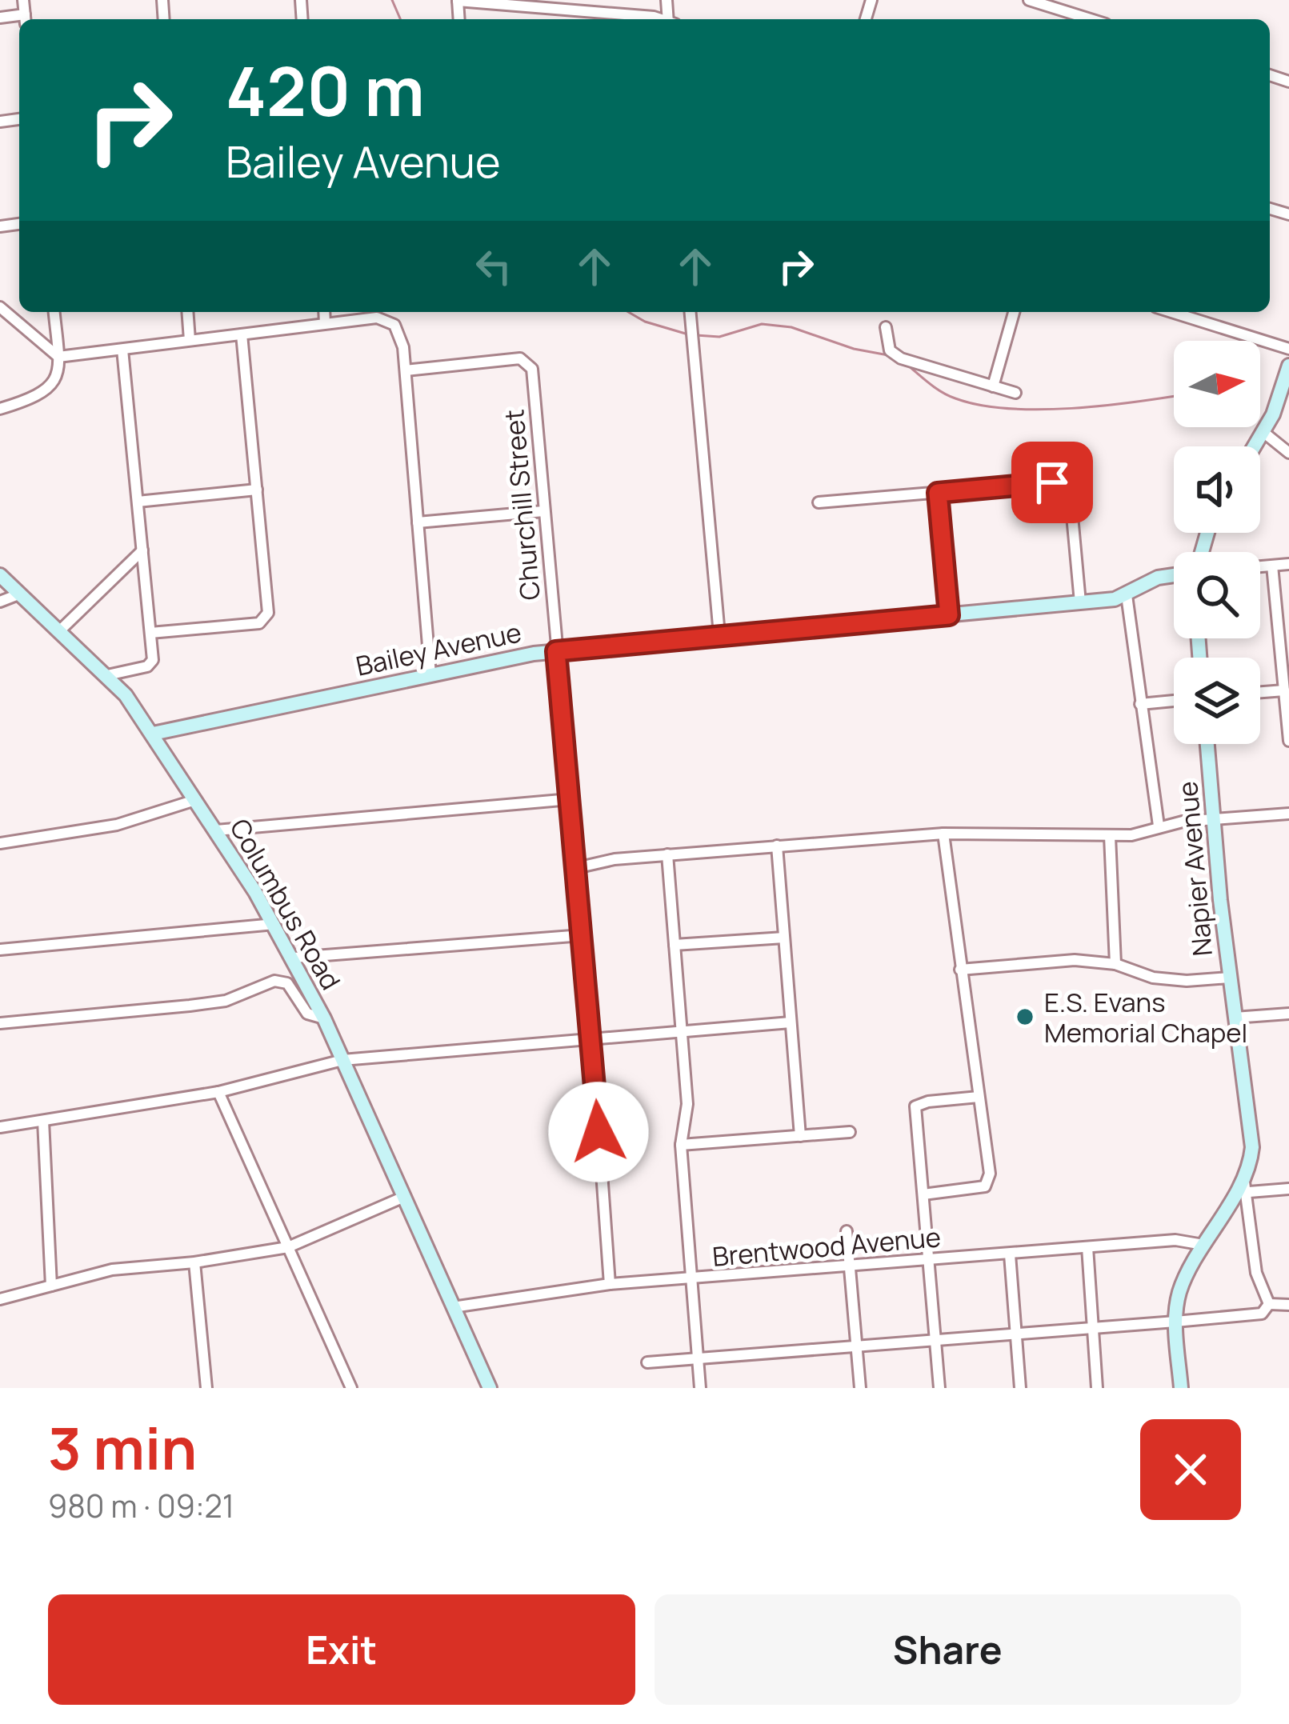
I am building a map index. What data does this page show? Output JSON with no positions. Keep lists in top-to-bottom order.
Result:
{
  "streets": {
    "street": [
      "Churchill Street",
      "Bailey Avenue",
      "Napier Avenue",
      "Columbus Road",
      "Brentwood Avenue"
    ]
  },
  "crossings": [
    ["Churchill Street", "Bailey Avenue"],
    ["Churchill Street", "Brentwood Avenue"],
    ["Bailey Avenue", "Columbus Road"],
    ["Napier Avenue", "Brentwood Avenue"],
    ["Columbus Road", "Brentwood Avenue"]
  ],
  "places": ["E.S. Evans Memorial Chapel"],
  "north": "right",
  "page": {
    "turn": ["420 m", "Bailey Avenue"],
    "heading": ["3 min", "980 m · 09:21"],
    "buttons": ["Exit", "Share"]
  }
}
